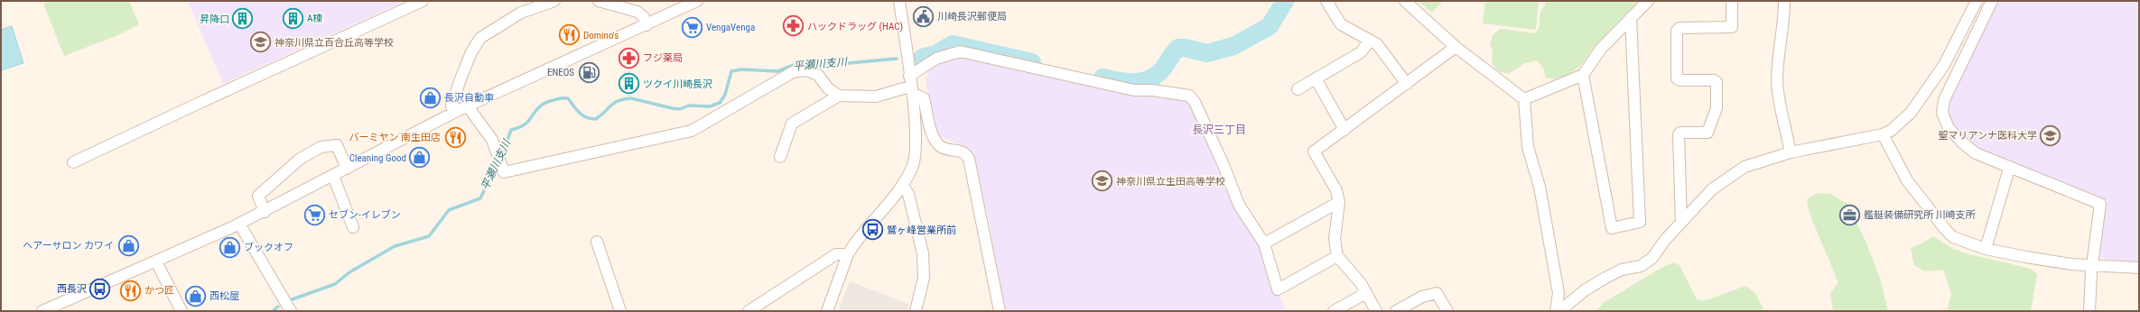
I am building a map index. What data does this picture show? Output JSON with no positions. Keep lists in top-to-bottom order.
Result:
{
  "districts": ["長沢三丁目"],
  "water": ["平瀬川支川"],
  "places": {
    "public building": ["川崎長沢郵便局"],
    "building": ["A棟", "昇降口", "ツクイ川崎長沢"],
    "pharmacy": ["ハックドラッグ (HAC)", "フジ薬局"],
    "supermarket": ["VengaVenga", "セブン-イレブン"],
    "restaurant": ["Domino's", "バーミヤン 南生田店", "かつ匠"],
    "school or university": ["神奈川県立百合丘高等学校", "聖マリアンナ医科大学", "神奈川県立生田高等学校"],
    "fuel station": ["ENEOS"],
    "shop": [
      "長沢自動車",
      "Cleaning Good",
      "ヘアーサロン カワイ",
      "ブックオフ",
      "西松屋"
    ],
    "office": ["艦艇装備研究所 川崎支所"],
    "bus stop": ["鷲ヶ峰営業所前", "西長沢"]
  }
}
